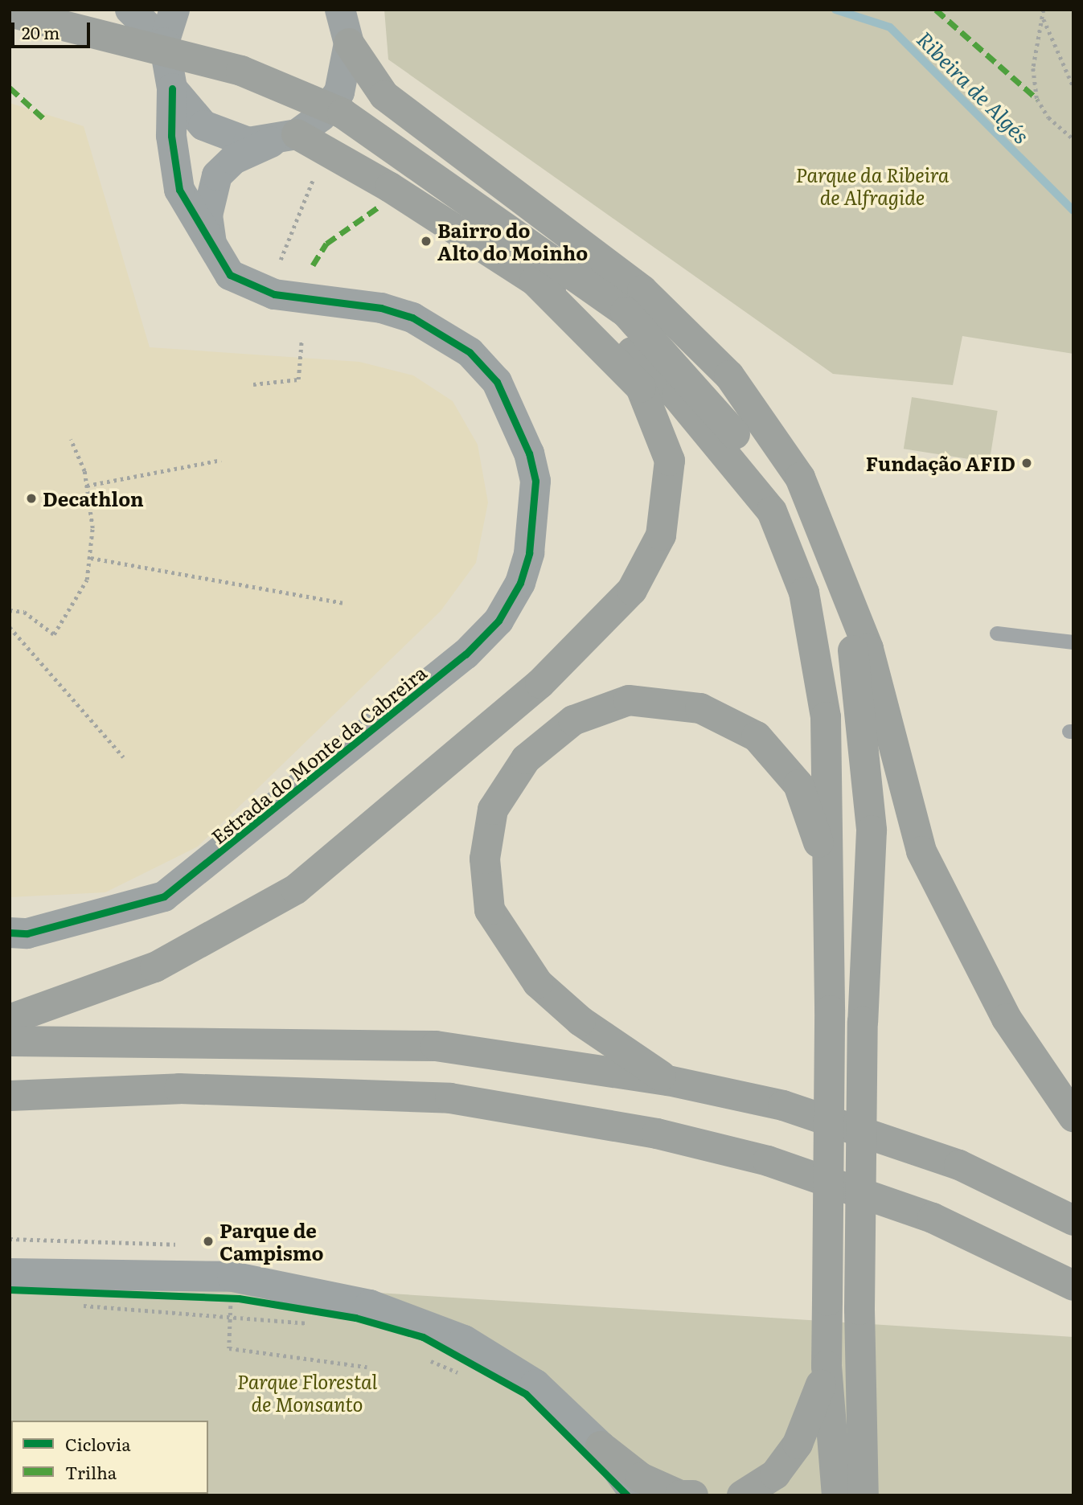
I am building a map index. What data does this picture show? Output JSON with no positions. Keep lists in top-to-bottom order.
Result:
{
  "streets": {
    "street": ["Estrada do Monte da Cabreira"]
  },
  "water": ["Ribeira de Algés"],
  "parks": ["Parque da Ribeira de Alfragide", "Parque Florestal de Monsanto"],
  "places": [
    "Bairro do Alto do Moinho",
    "Fundação AFID",
    "Decathlon",
    "Parque de Campismo"
  ],
  "legend": ["Ciclovia", "Trilha"],
  "scale_bar": "20 m"
}
